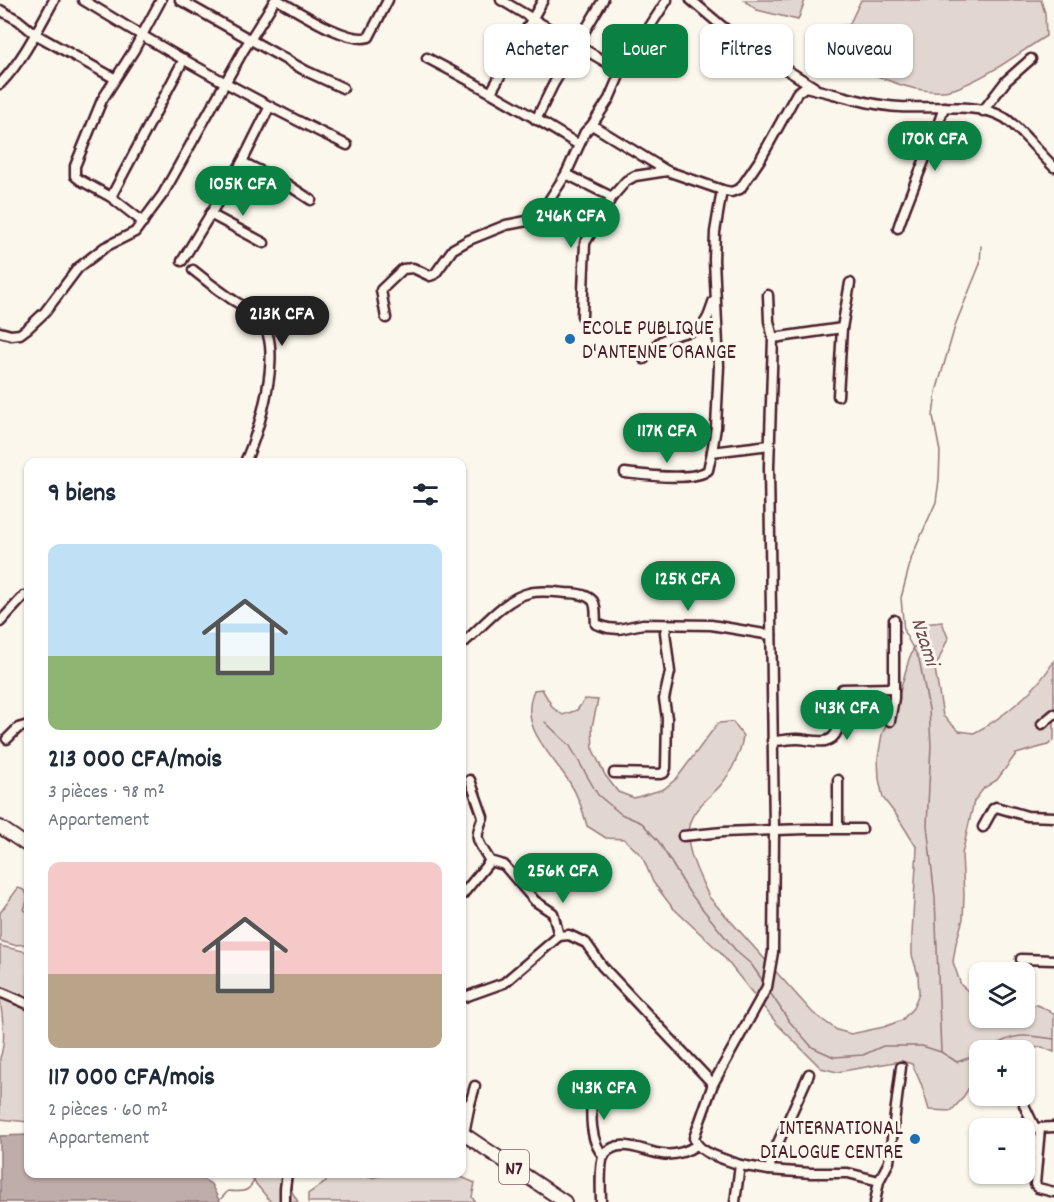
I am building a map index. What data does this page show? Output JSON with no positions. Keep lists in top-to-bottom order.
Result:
{
  "streets": {
    "highway": ["N7"]
  },
  "water": ["Nzami"],
  "places": ["ECOLE PUBLIQUE D'ANTENNE ORANGE", "INTERNATIONAL DIALOGUE CENTRE"],
  "page": {
    "chip": [
      "Acheter",
      "Louer",
      "Filtres",
      "Nouveau"
    ],
    "price": [
      "170K CFA",
      "105K CFA",
      "246K CFA",
      "213K CFA",
      "117K CFA",
      "125K CFA",
      "143K CFA",
      "256K CFA",
      "143K CFA"
    ],
    "heading": "9 biens",
    "list": [
      {
        "name": "213 000 CFA/mois",
        "note": "3 pièces · 98 m² · Appartement"
      },
      {
        "name": "117 000 CFA/mois",
        "note": "2 pièces · 60 m² · Appartement"
      }
    ],
    "map_buttons": ["+", "−"]
  }
}
